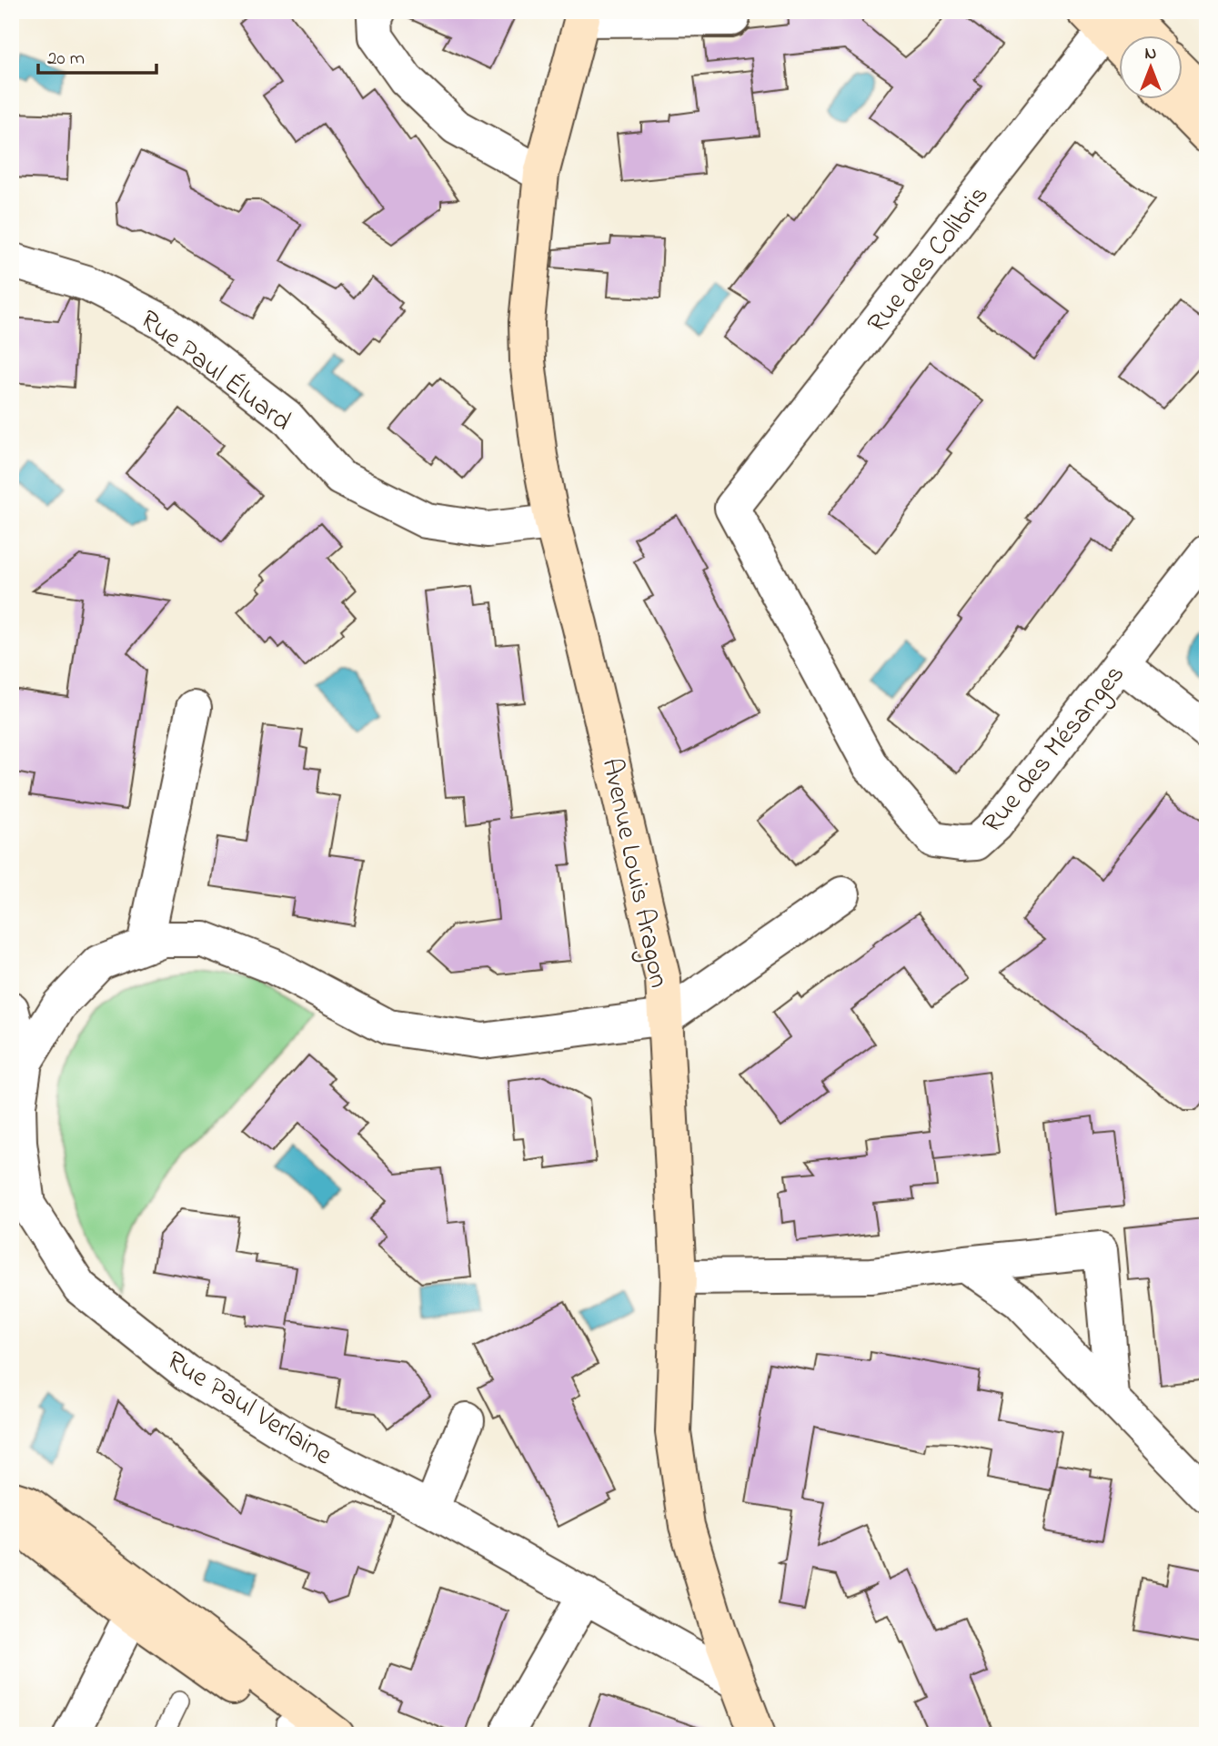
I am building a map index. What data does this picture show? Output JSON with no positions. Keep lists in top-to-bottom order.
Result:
{
  "streets": {
    "street": [
      "Rue des Colibris",
      "Rue Paul Éluard",
      "Rue des Mésanges",
      "Avenue Louis Aragon",
      "Rue Paul Verlaine"
    ]
  },
  "crossings": [
    ["Rue des Colibris", "Rue des Mésanges"],
    ["Rue Paul Éluard", "Avenue Louis Aragon"],
    ["Avenue Louis Aragon", "Rue Paul Verlaine"]
  ],
  "scale_bar": "20 m",
  "north": "top"
}
